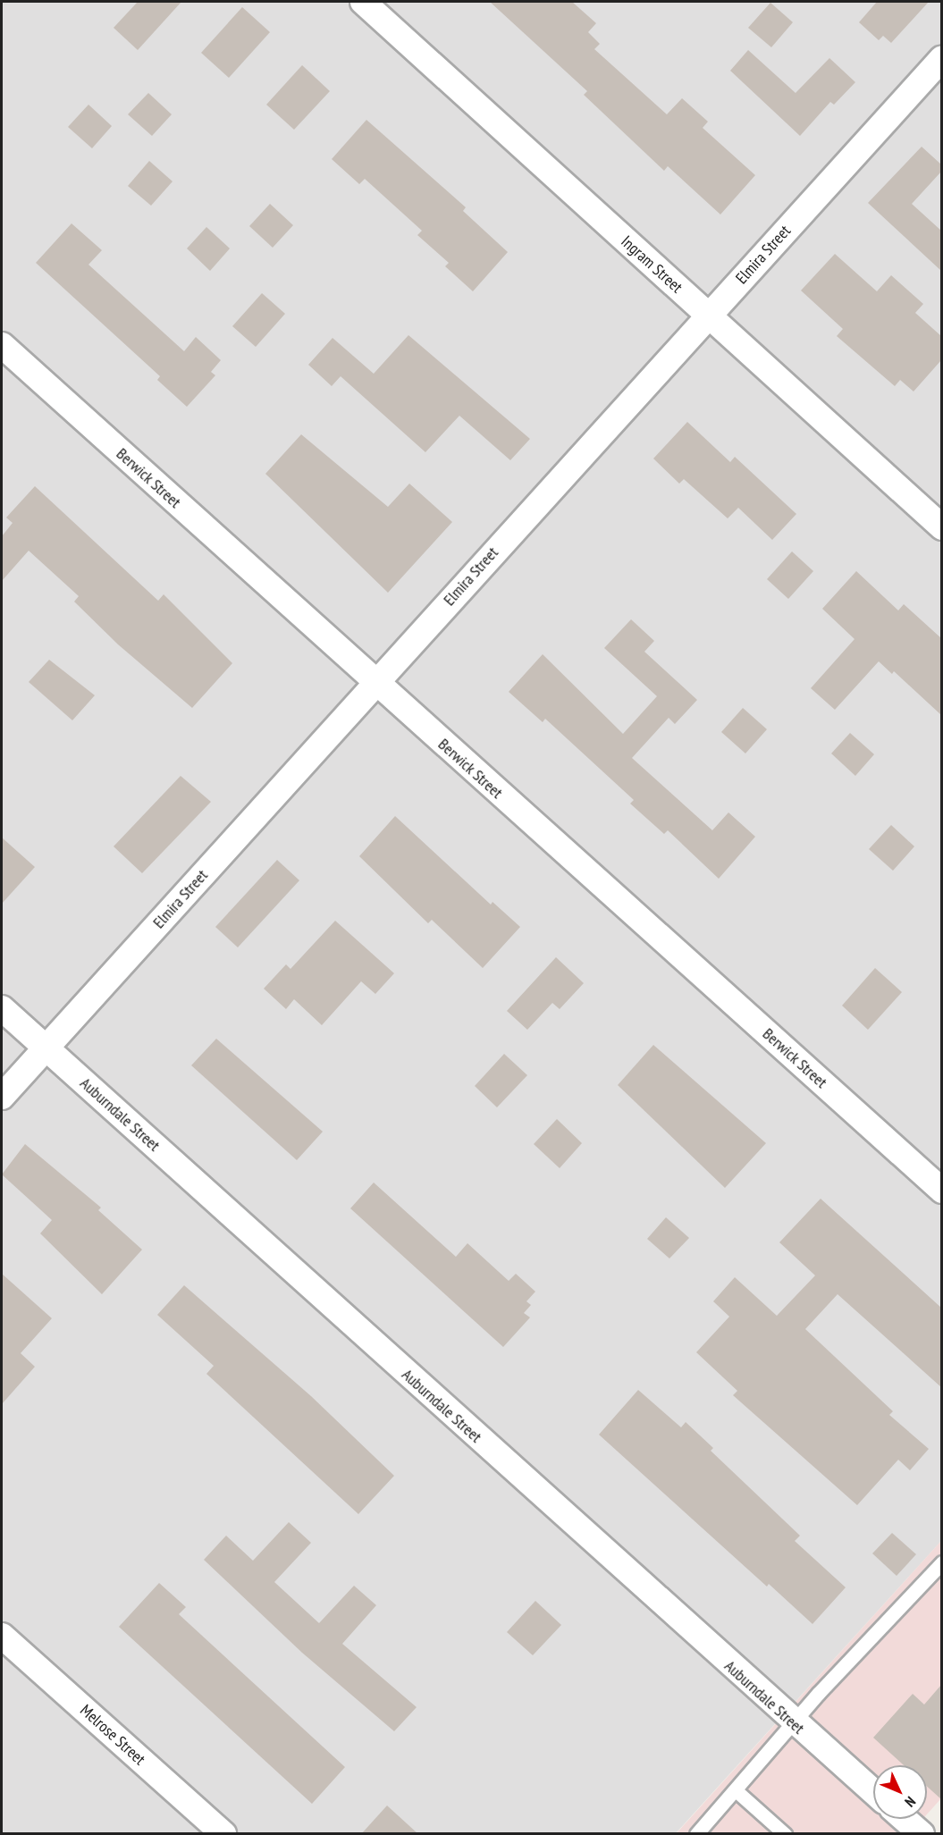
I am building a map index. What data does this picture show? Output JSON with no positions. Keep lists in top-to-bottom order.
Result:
{
  "streets": {
    "street": [
      "Elmira Street",
      "Ingram Street",
      "Berwick Street",
      "Auburndale Street",
      "Melrose Street"
    ]
  },
  "crossings": [
    ["Elmira Street", "Ingram Street"],
    ["Elmira Street", "Berwick Street"],
    ["Elmira Street", "Auburndale Street"]
  ],
  "north": "bottom right"
}
